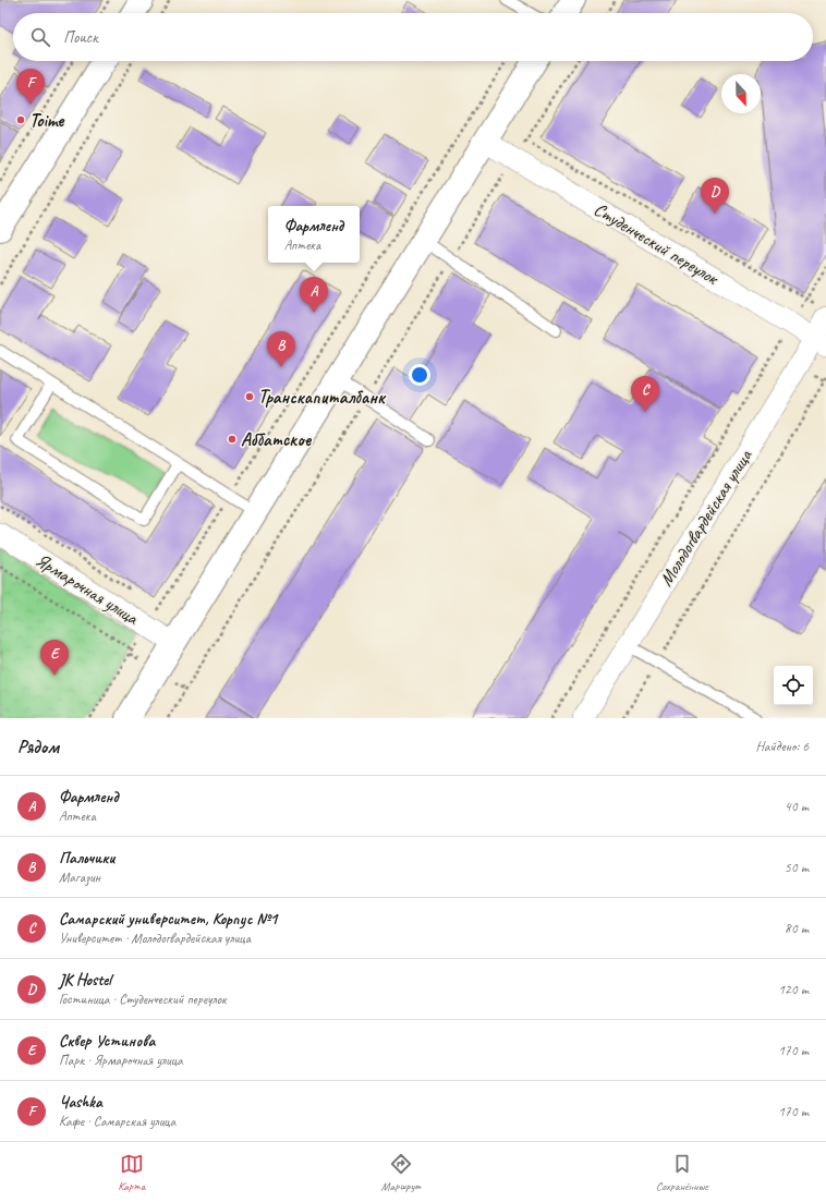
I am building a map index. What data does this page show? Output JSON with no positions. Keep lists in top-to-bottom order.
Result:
{
  "streets": {
    "street": ["Студенческий переулок", "Молодогвардейская улица", "Ярмарочная улица"]
  },
  "crossings": [
    ["Студенческий переулок", "Молодогвардейская улица"]
  ],
  "places": ["Toime", "Транскапиталбанк", "Аббатское"],
  "north": "bottom",
  "page": {
    "search": "Поиск",
    "pins": [
      "F",
      "D",
      "A",
      "B",
      "C",
      "E"
    ],
    "popup": ["Фармленд", "Аптека"],
    "heading": ["Рядом", "Найдено: 6"],
    "list": [
      {
        "mark": "A",
        "name": "Фармленд",
        "note": "Аптека",
        "value": "40 m"
      },
      {
        "mark": "B",
        "name": "Пальчики",
        "note": "Магазин",
        "value": "50 m"
      },
      {
        "mark": "C",
        "name": "Самарский университет, Корпус №1",
        "note": "Университет · Молодогвардейская улица",
        "value": "80 m"
      },
      {
        "mark": "D",
        "name": "JK Hostel",
        "note": "Гостиница · Студенческий переулок",
        "value": "120 m"
      },
      {
        "mark": "E",
        "name": "Сквер Устинова",
        "note": "Парк · Ярмарочная улица",
        "value": "170 m"
      },
      {
        "mark": "F",
        "name": "Чаshka",
        "note": "Кафе · Самарская улица",
        "value": "170 m"
      }
    ],
    "nav": ["Карта", "Маршрут", "Сохранённые"]
  }
}
